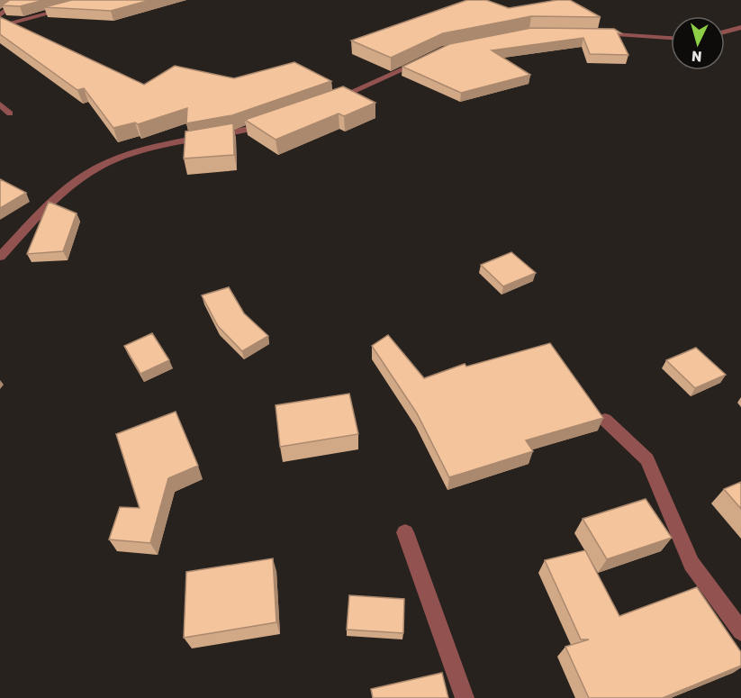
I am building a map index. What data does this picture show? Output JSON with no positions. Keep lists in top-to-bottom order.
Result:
{
  "north": "bottom"
}
